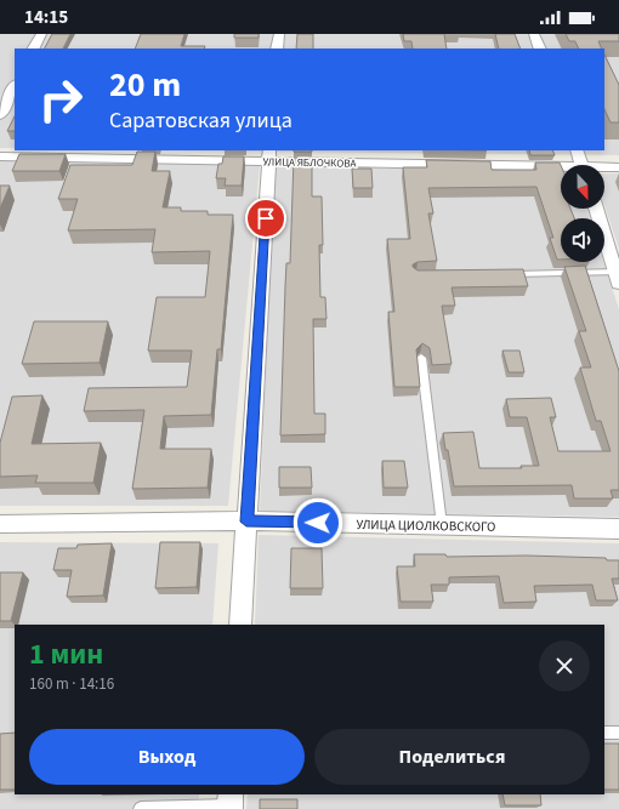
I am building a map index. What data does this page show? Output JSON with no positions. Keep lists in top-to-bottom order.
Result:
{
  "streets": {
    "street": ["УЛИЦА ЯБЛОЧКОВА", "УЛИЦА ЦИОЛКОВСКОГО"]
  },
  "north": "bottom",
  "page": {
    "status": "14:15",
    "turn": ["20 m", "Саратовская улица"],
    "heading": ["1 мин", "160 m · 14:16"],
    "buttons": ["Выход", "Поделиться"]
  }
}
